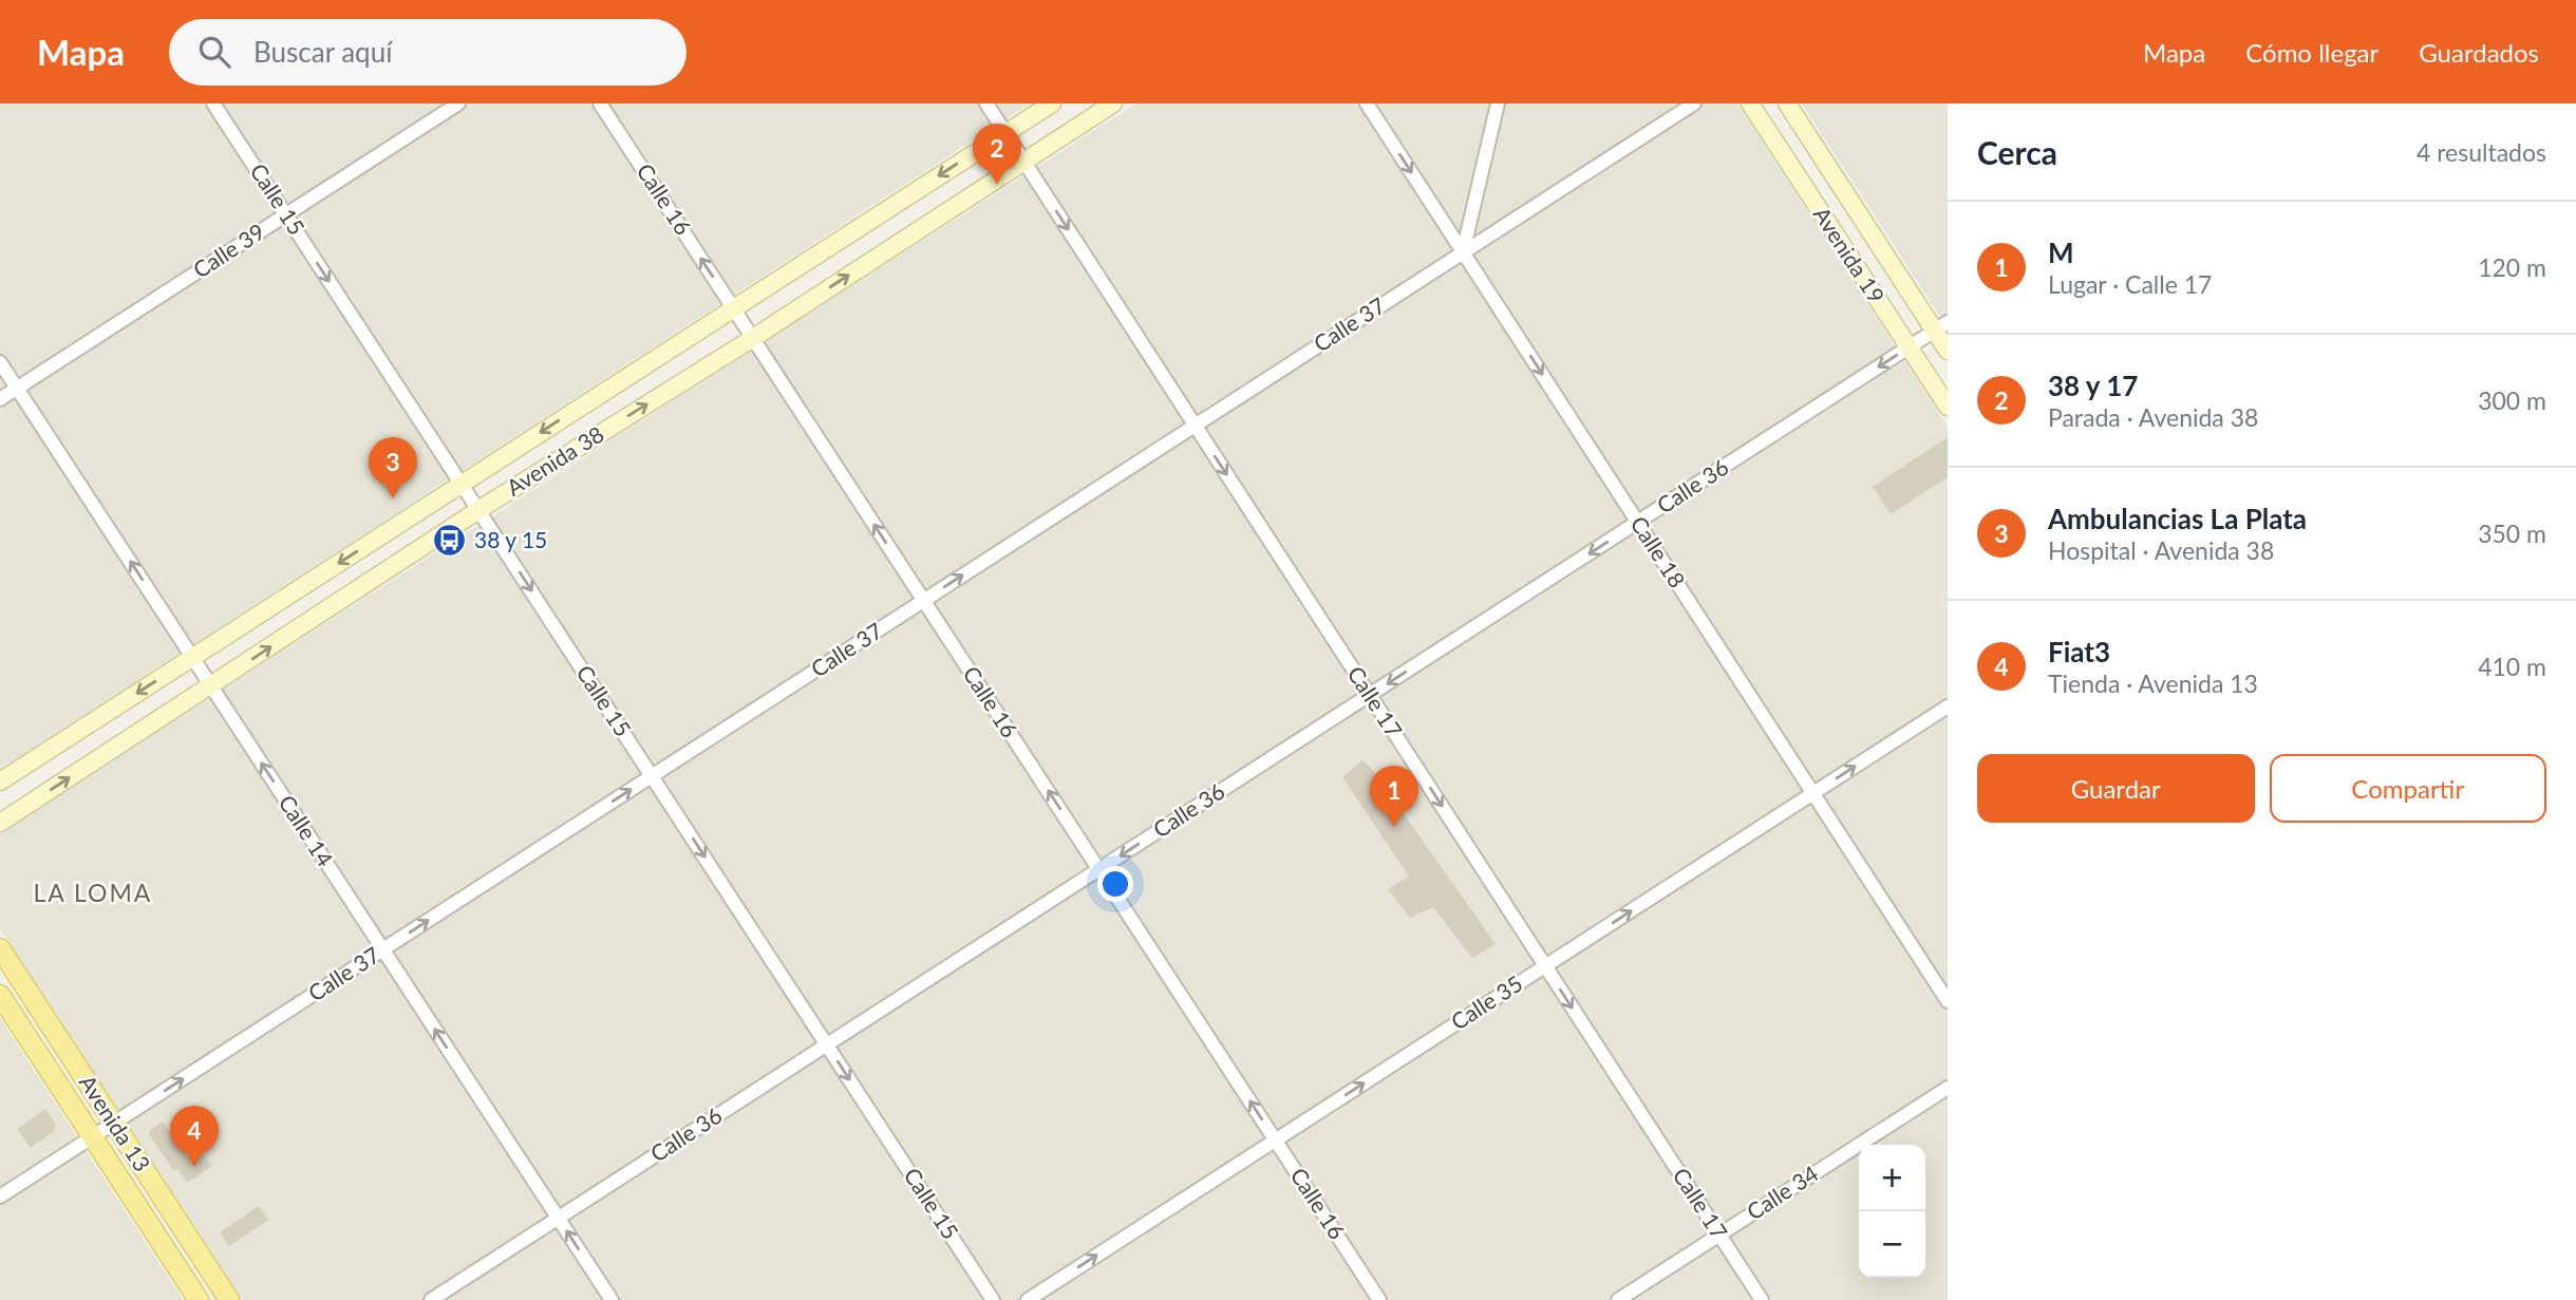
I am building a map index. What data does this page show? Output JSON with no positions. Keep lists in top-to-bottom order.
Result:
{
  "streets": {
    "main road": ["Avenida 19", "Avenida 38", "Avenida 13"],
    "street": [
      "Calle 15",
      "Calle 16",
      "Calle 39",
      "Calle 37",
      "Calle 36",
      "Calle 18",
      "Calle 17",
      "Calle 14",
      "Calle 35",
      "Calle 34"
    ]
  },
  "crossings": [
    ["Calle 15", "Calle 39"],
    ["Calle 15", "Calle 37"],
    ["Calle 15", "Avenida 38"],
    ["Calle 15", "Calle 36"],
    ["Calle 16", "Calle 37"],
    ["Calle 16", "Avenida 38"],
    ["Calle 16", "Calle 36"],
    ["Calle 16", "Calle 35"],
    ["Calle 39", "Calle 14"],
    ["Avenida 19", "Calle 36"],
    ["Calle 37", "Calle 18"],
    ["Calle 37", "Calle 17"],
    ["Calle 37", "Calle 14"],
    ["Calle 37", "Avenida 13"],
    ["Avenida 38", "Calle 17"],
    ["Avenida 38", "Calle 14"],
    ["Calle 36", "Calle 18"],
    ["Calle 36", "Calle 17"],
    ["Calle 36", "Calle 14"],
    ["Calle 18", "Calle 35"],
    ["Calle 17", "Calle 35"],
    ["Calle 17", "Calle 34"]
  ],
  "one_way": [
    "Calle 15",
    "Calle 16",
    "Calle 37",
    "Calle 36",
    "Calle 18",
    "Calle 17",
    "Calle 14",
    "Calle 35"
  ],
  "districts": ["LA LOMA"],
  "places": {
    "bus stop": ["38 y 15"]
  },
  "page": {
    "header": "Mapa",
    "search": "Buscar aquí",
    "nav": ["Mapa", "Cómo llegar", "Guardados"],
    "heading": ["Cerca", "4 resultados"],
    "pins": [
      "2",
      "3",
      "1",
      "4"
    ],
    "list": [
      {
        "mark": "1",
        "name": "M",
        "note": "Lugar · Calle 17",
        "value": "120 m"
      },
      {
        "mark": "2",
        "name": "38 y 17",
        "note": "Parada · Avenida 38",
        "value": "300 m"
      },
      {
        "mark": "3",
        "name": "Ambulancias La Plata",
        "note": "Hospital · Avenida 38",
        "value": "350 m"
      },
      {
        "mark": "4",
        "name": "Fiat3",
        "note": "Tienda · Avenida 13",
        "value": "410 m"
      }
    ],
    "buttons": ["Guardar", "Compartir"],
    "map_buttons": ["+", "−"]
  }
}
